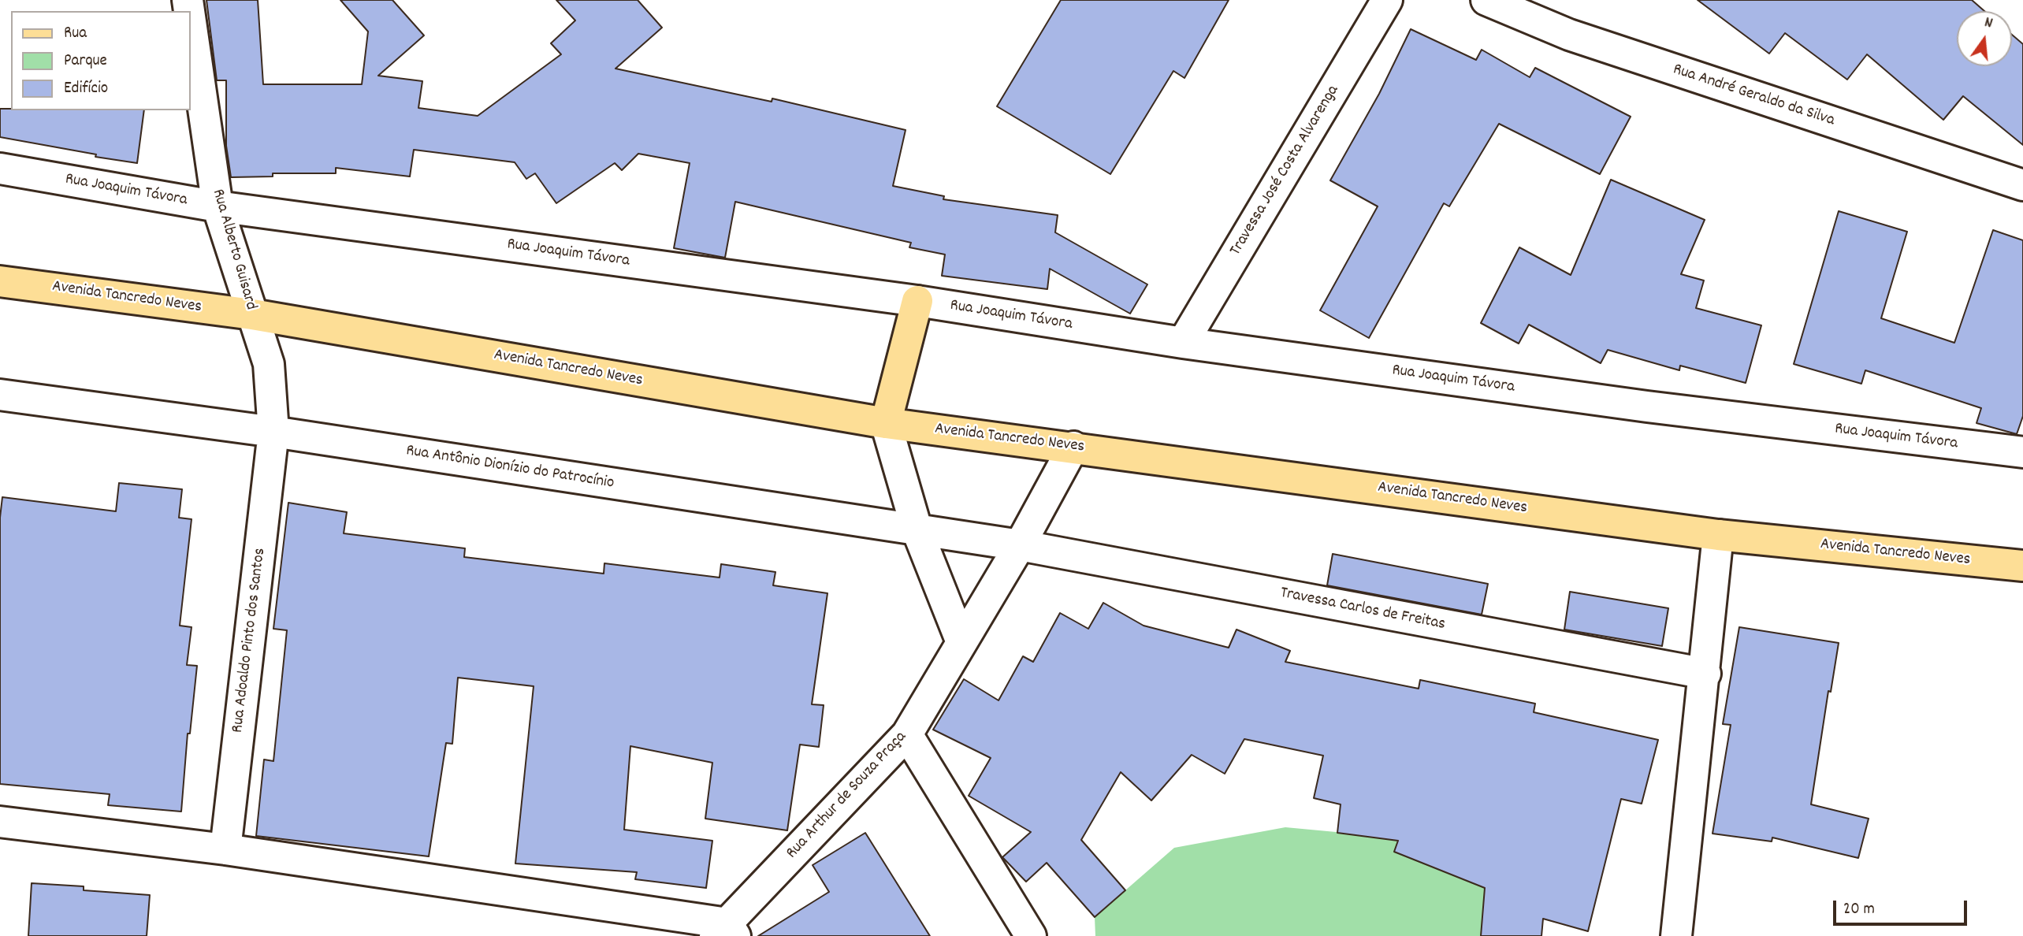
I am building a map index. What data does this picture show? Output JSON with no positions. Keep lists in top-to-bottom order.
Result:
{
  "streets": {
    "main road": ["Avenida Tancredo Neves"],
    "street": [
      "Rua André Geraldo da Silva",
      "Travessa José Costa Alvarenga",
      "Rua Joaquim Távora",
      "Rua Alberto Guisard",
      "Rua Antônio Dionízio do Patrocínio",
      "Travessa Carlos de Freitas",
      "Rua Adoaldo Pinto dos Santos",
      "Rua Arthur de Souza Praça"
    ]
  },
  "crossings": [
    ["Travessa José Costa Alvarenga", "Rua Joaquim Távora"],
    ["Rua Joaquim Távora", "Rua Alberto Guisard"],
    ["Rua Alberto Guisard", "Avenida Tancredo Neves"],
    ["Rua Alberto Guisard", "Rua Antônio Dionízio do Patrocínio"],
    ["Rua Alberto Guisard", "Rua Adoaldo Pinto dos Santos"],
    ["Avenida Tancredo Neves", "Rua Arthur de Souza Praça"],
    ["Rua Antônio Dionízio do Patrocínio", "Travessa Carlos de Freitas"],
    ["Rua Antônio Dionízio do Patrocínio", "Rua Adoaldo Pinto dos Santos"],
    ["Rua Antônio Dionízio do Patrocínio", "Rua Arthur de Souza Praça"],
    ["Travessa Carlos de Freitas", "Rua Arthur de Souza Praça"]
  ],
  "legend": ["Rua", "Parque", "Edifício"],
  "scale_bar": "20 m",
  "north": "top"
}
